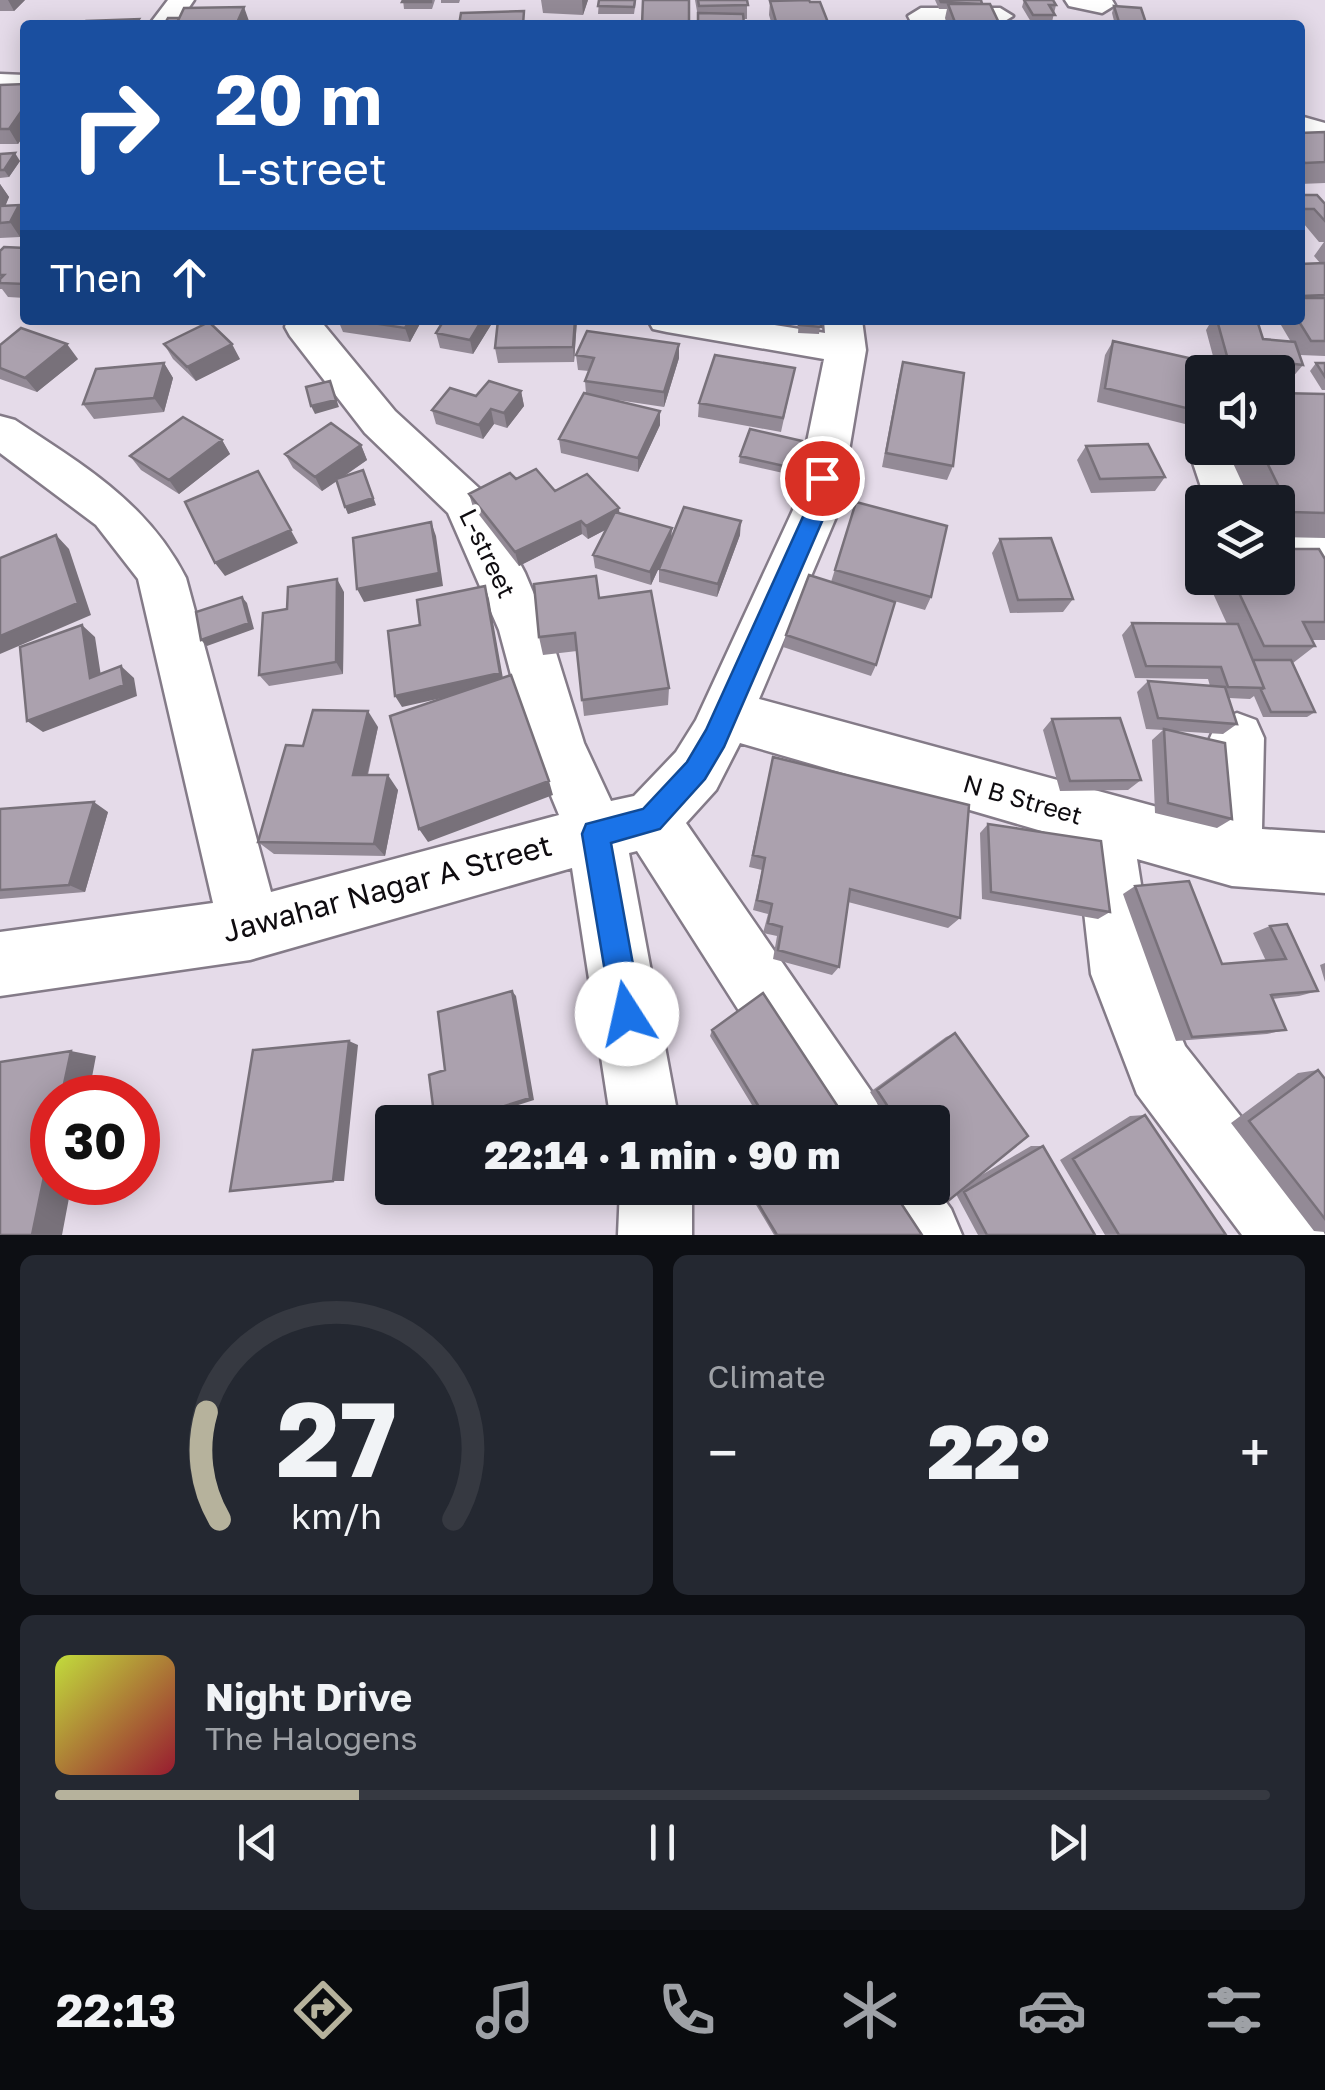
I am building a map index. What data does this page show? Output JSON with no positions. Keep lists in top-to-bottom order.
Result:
{
  "streets": {
    "street": ["L-street", "N B Street", "Jawahar Nagar A Street"]
  },
  "crossings": [
    ["L-street", "Jawahar Nagar A Street"]
  ],
  "page": {
    "turn": ["20 m", "L-street"],
    "then": "Then",
    "limit": "30",
    "trip": "22:14 · 1 min · 90 m",
    "tile": "Climate",
    "heat": ["−", "22°", "+"],
    "song": ["Night Drive", "The Halogens"],
    "tabs": "22:13",
    "gauge": ["27", "km/h"]
  }
}
